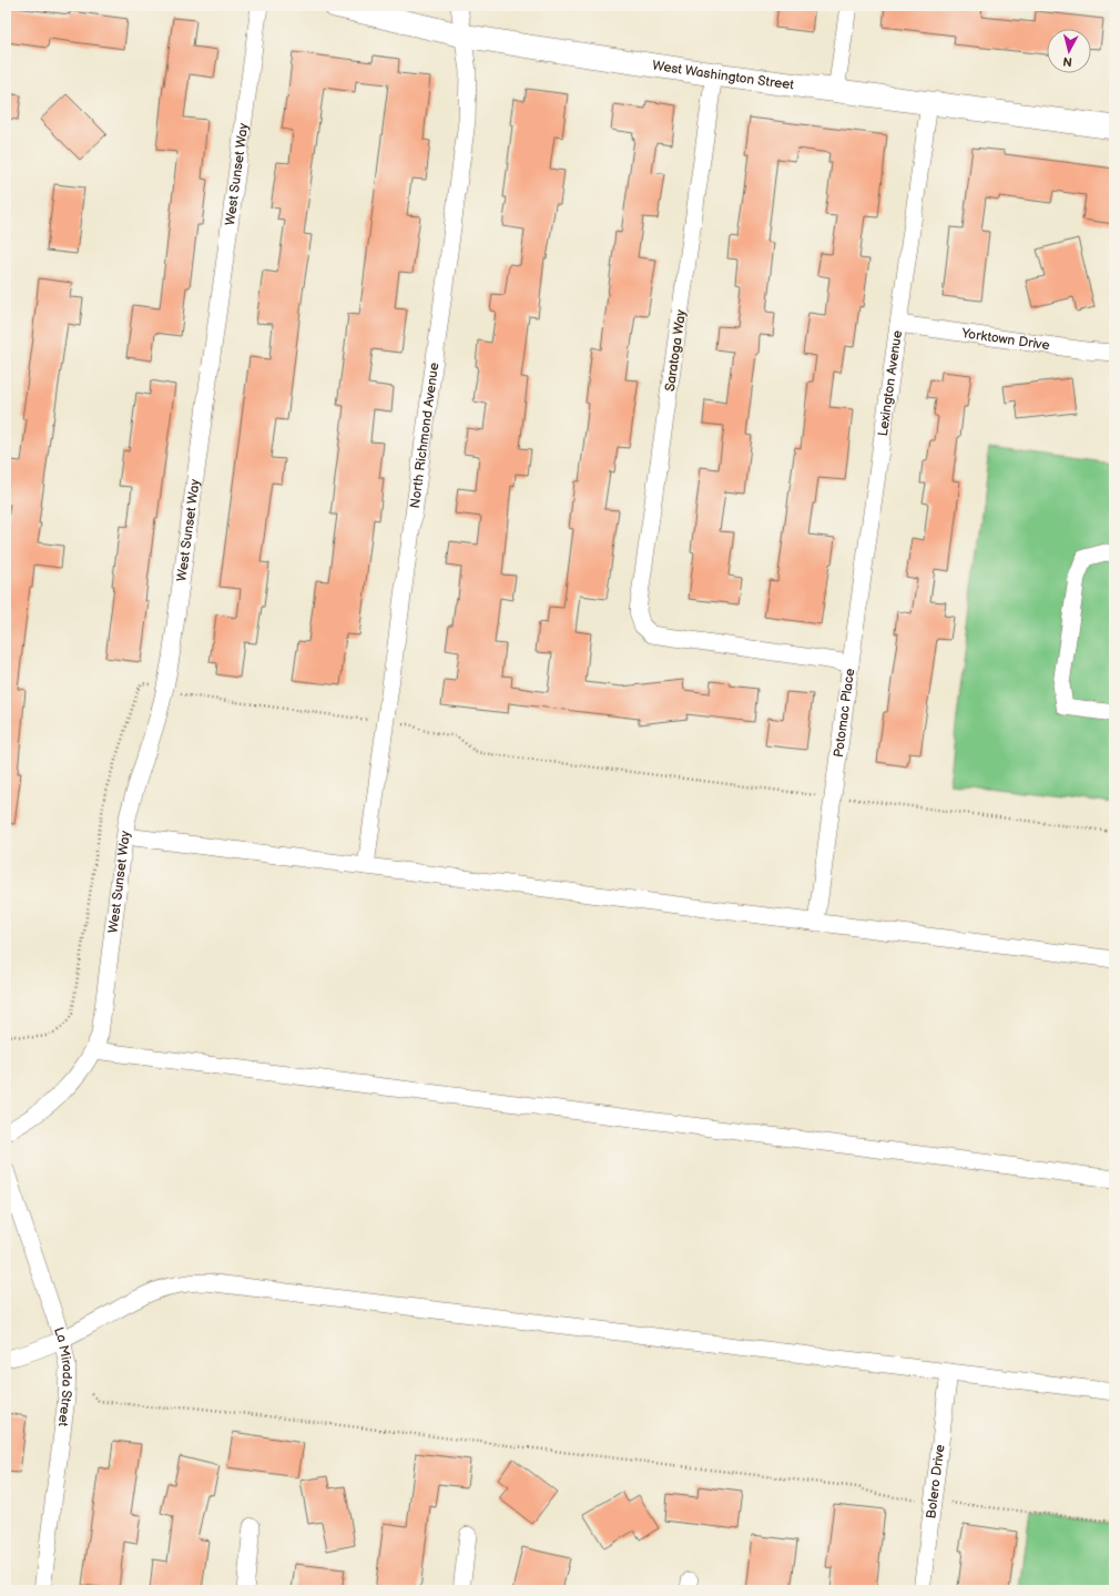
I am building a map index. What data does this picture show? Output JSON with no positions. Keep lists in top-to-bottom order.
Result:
{
  "streets": {
    "street": [
      "West Washington Street",
      "West Sunset Way",
      "Yorktown Drive",
      "Saratoga Way",
      "Lexington Avenue",
      "North Richmond Avenue",
      "Potomac Place",
      "La Mirada Street",
      "Bolero Drive"
    ]
  },
  "crossings": [
    ["West Washington Street", "Saratoga Way"],
    ["West Washington Street", "Lexington Avenue"],
    ["West Washington Street", "North Richmond Avenue"],
    ["Yorktown Drive", "Lexington Avenue"],
    ["Saratoga Way", "Potomac Place"],
    ["Lexington Avenue", "Potomac Place"]
  ],
  "north": "bottom"
}
